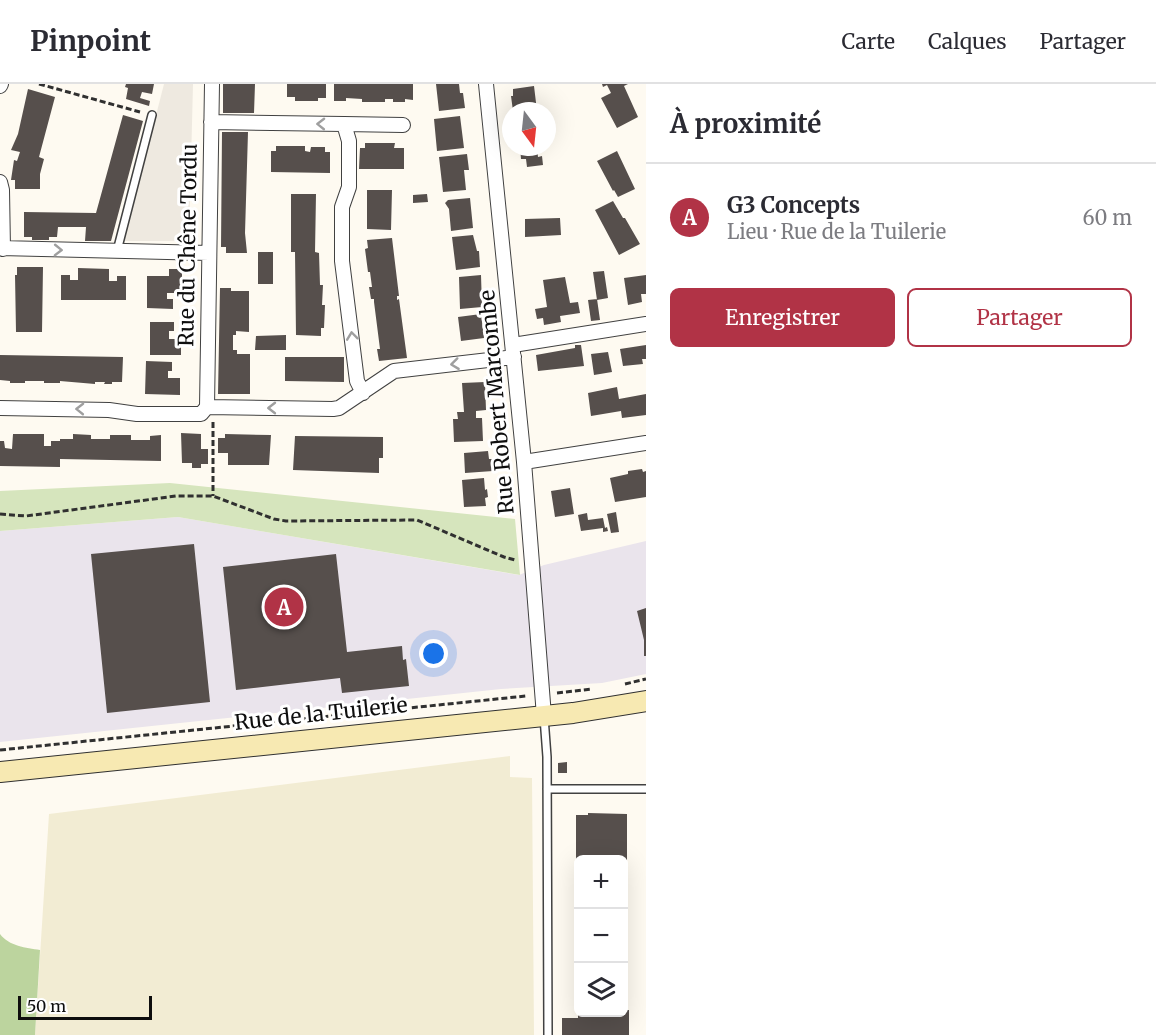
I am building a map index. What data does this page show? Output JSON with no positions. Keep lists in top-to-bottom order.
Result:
{
  "streets": {
    "street": ["Rue du Chêne Tordu", "Rue Robert Marcombe", "Rue de la Tuilerie"]
  },
  "crossings": [
    ["Rue Robert Marcombe", "Rue de la Tuilerie"]
  ],
  "scale_bar": "50 m",
  "north": "bottom",
  "page": {
    "header": "Pinpoint",
    "nav": ["Carte", "Calques", "Partager"],
    "heading": "À proximité",
    "list": [
      {
        "mark": "A",
        "name": "G3 Concepts",
        "note": "Lieu · Rue de la Tuilerie",
        "value": "60 m"
      }
    ],
    "buttons": ["Enregistrer", "Partager"],
    "pins": "A",
    "map_buttons": ["+", "−"],
    "scale": "50 m"
  }
}
